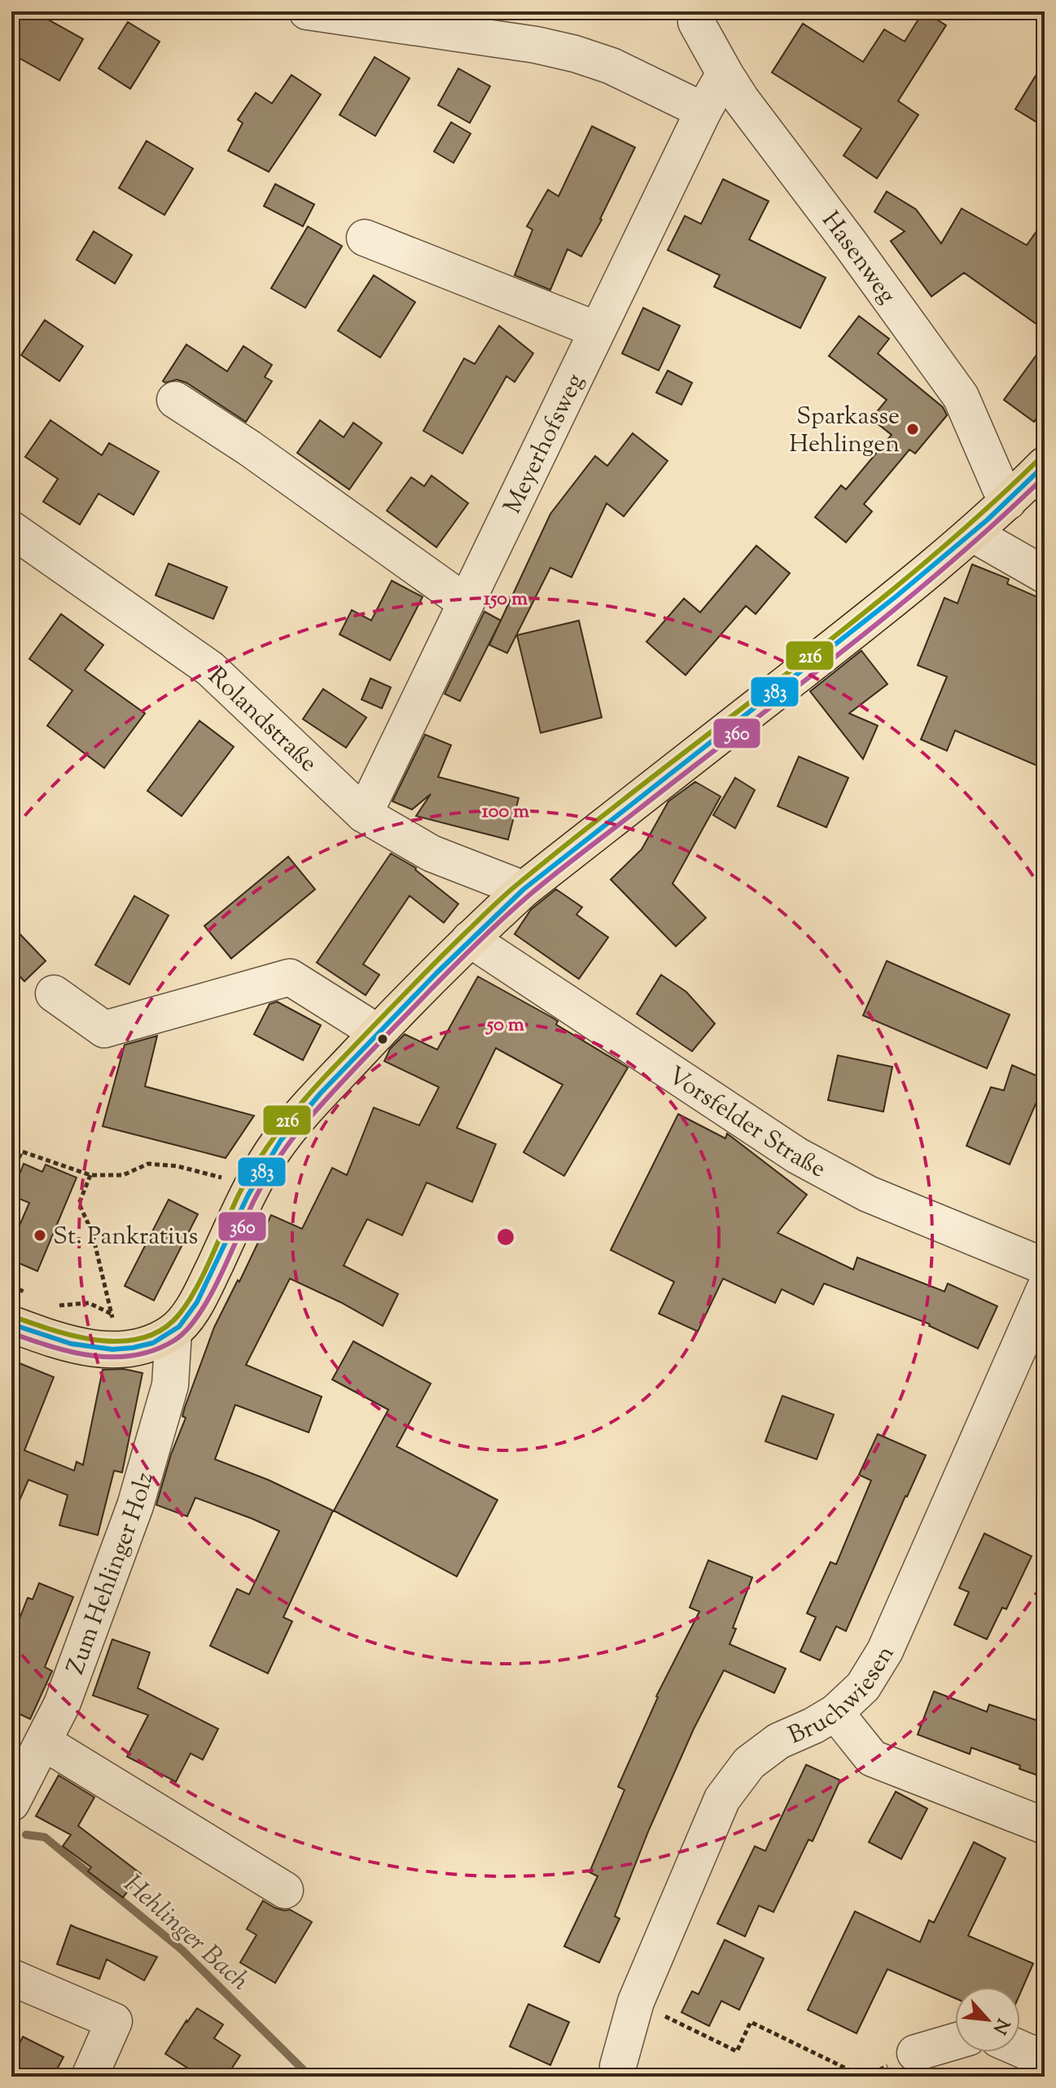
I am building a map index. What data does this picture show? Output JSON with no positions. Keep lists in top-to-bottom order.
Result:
{
  "streets": {
    "street": [
      "Hasenweg",
      "Meyerhofsweg",
      "Rolandstraße",
      "Vorsfelder Straße",
      "Zum Hehlinger Holz",
      "Bruchwiesen"
    ]
  },
  "crossings": [
    ["Hasenweg", "Meyerhofsweg"],
    ["Meyerhofsweg", "Rolandstraße"]
  ],
  "water": ["Hehlinger Bach"],
  "places": ["Sparkasse Hehlingen", "St. Pankratius"],
  "lines": ["transit line 216", "transit line 383", "transit line 360"],
  "north": "bottom right",
  "rings": ["150 m", "100 m", "50 m"]
}
